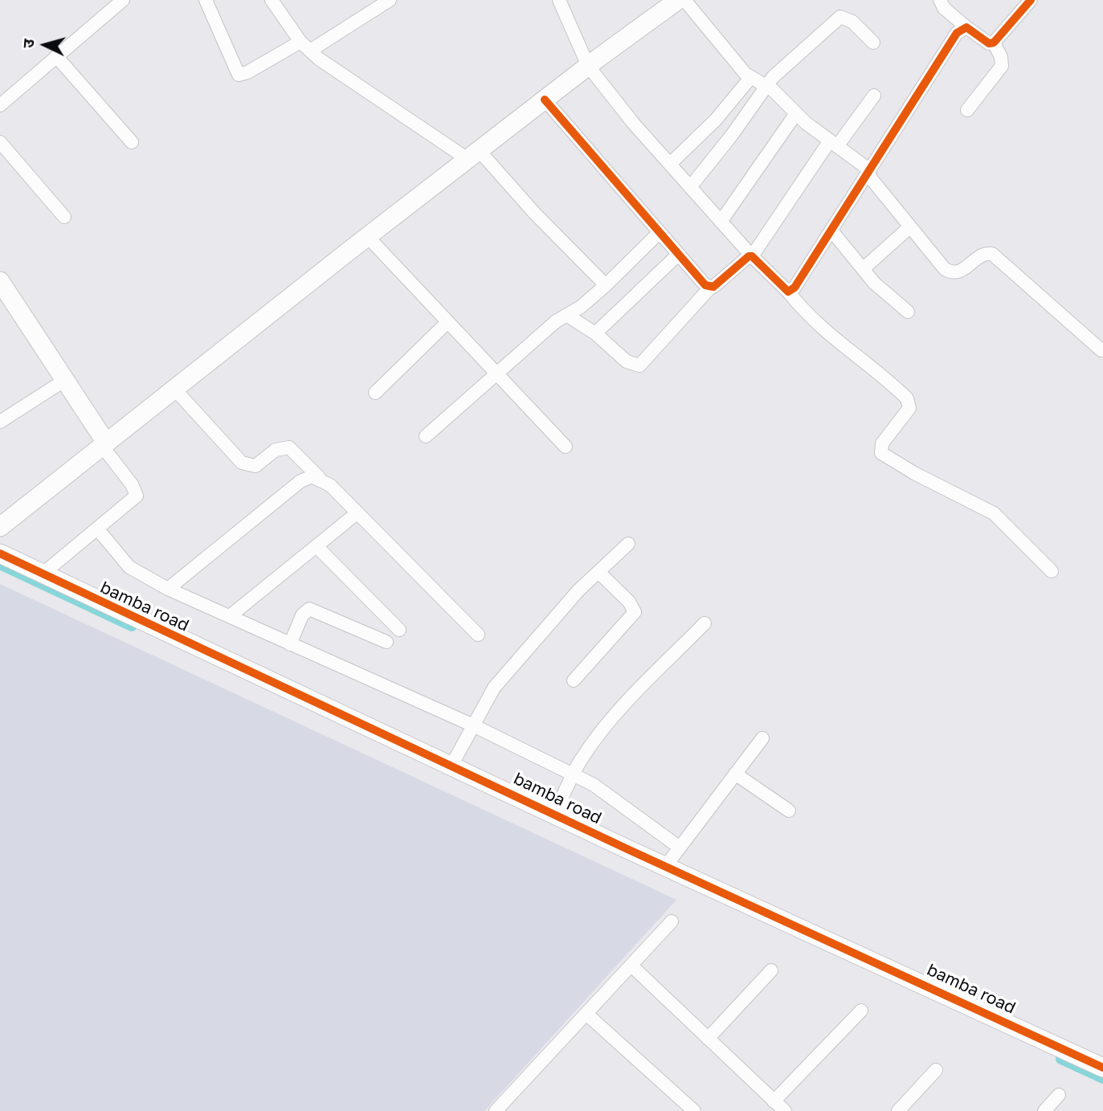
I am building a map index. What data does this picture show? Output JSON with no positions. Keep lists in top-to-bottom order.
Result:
{
  "streets": {
    "street": ["bamba road"]
  },
  "north": "left"
}
